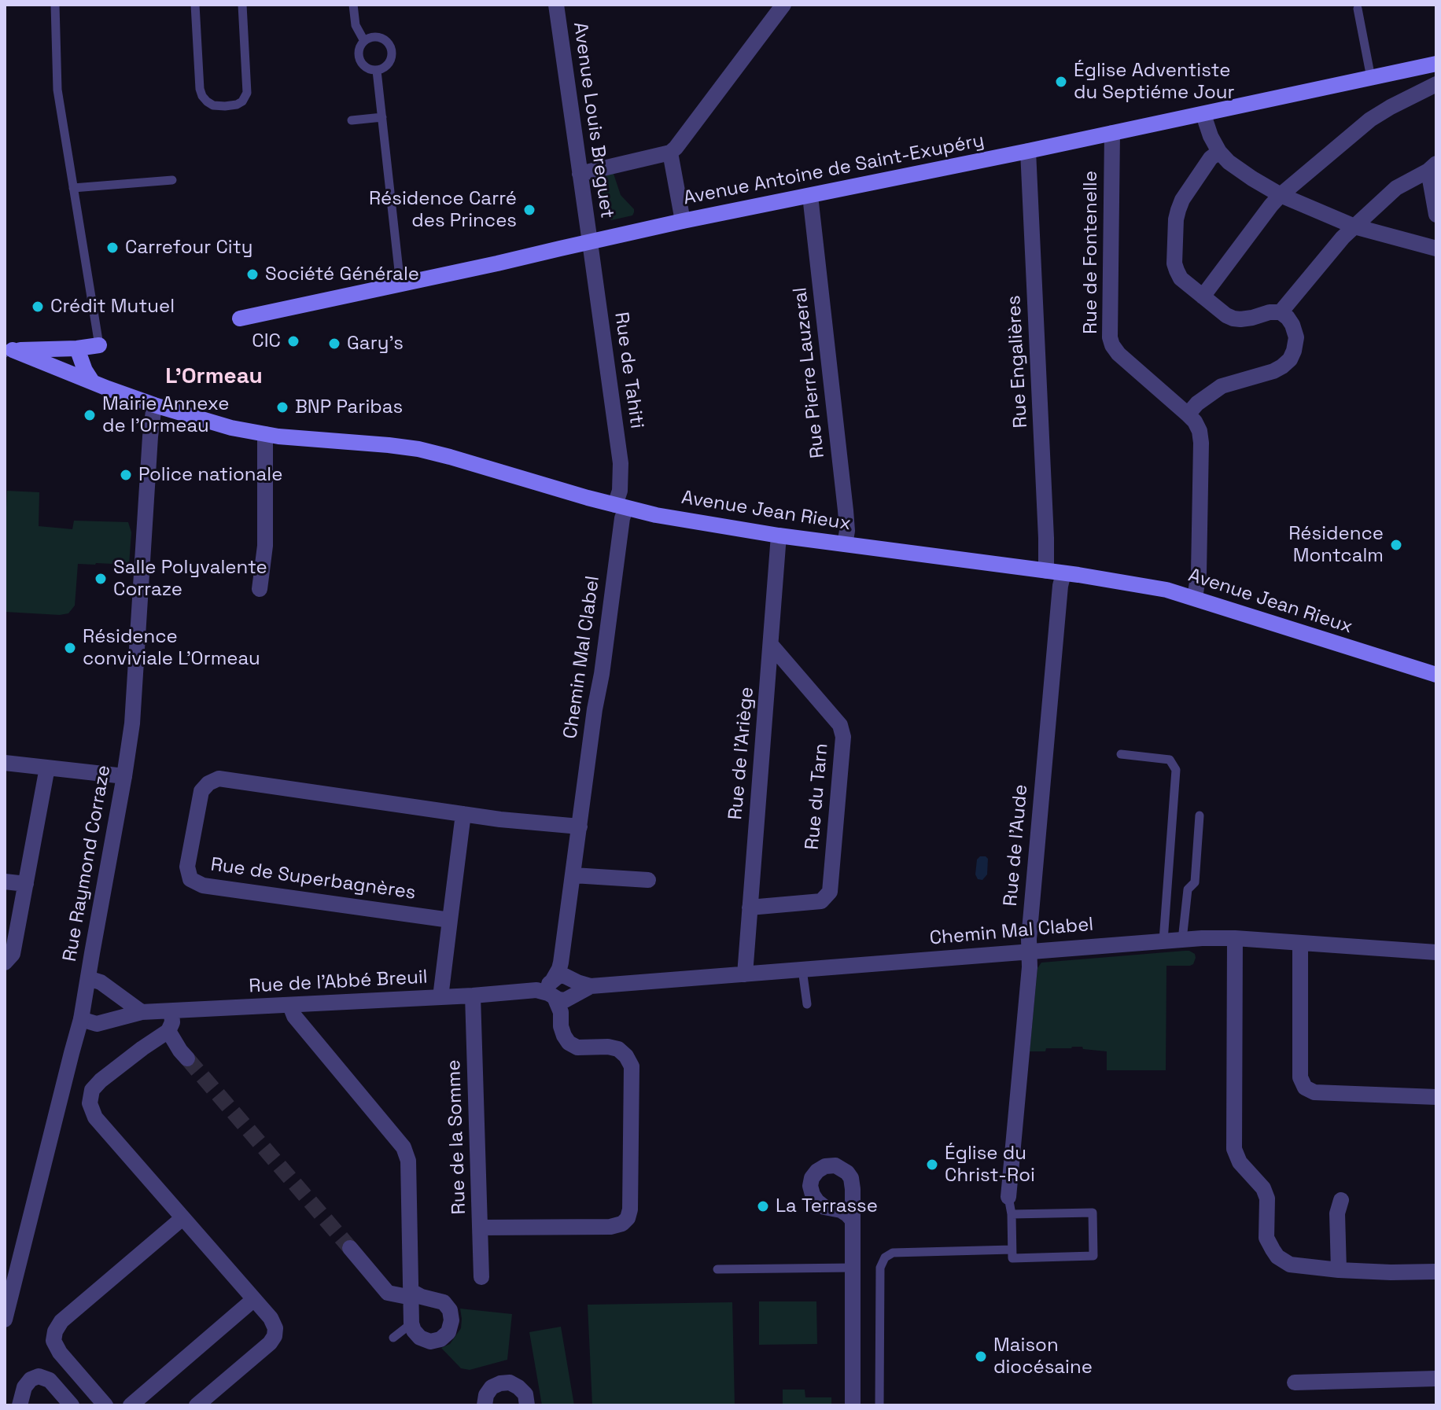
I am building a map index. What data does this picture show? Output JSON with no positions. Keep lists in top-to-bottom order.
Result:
{
  "streets": {
    "main road": ["Avenue Antoine de Saint-Exupéry", "Avenue Jean Rieux"],
    "street": [
      "Avenue Louis Breguet",
      "Rue de Fontenelle",
      "Rue Engalières",
      "Rue de Tahiti",
      "Rue Pierre Lauzeral",
      "Chemin Mal Clabel",
      "Rue de l'Ariège",
      "Rue du Tarn",
      "Rue de l'Aude",
      "Rue Raymond Corraze",
      "Rue de Superbagnères",
      "Rue de l'Abbé Breuil",
      "Rue de la Somme"
    ]
  },
  "crossings": [
    ["Avenue Louis Breguet", "Avenue Antoine de Saint-Exupéry"],
    ["Avenue Louis Breguet", "Rue de Tahiti"],
    ["Avenue Antoine de Saint-Exupéry", "Rue de Fontenelle"],
    ["Avenue Antoine de Saint-Exupéry", "Rue Engalières"],
    ["Avenue Antoine de Saint-Exupéry", "Rue de Tahiti"],
    ["Avenue Antoine de Saint-Exupéry", "Rue Pierre Lauzeral"],
    ["Rue de Fontenelle", "Avenue Jean Rieux"],
    ["Rue Engalières", "Avenue Jean Rieux"],
    ["Rue de Tahiti", "Avenue Jean Rieux"],
    ["Rue de Tahiti", "Chemin Mal Clabel"],
    ["Rue Pierre Lauzeral", "Avenue Jean Rieux"],
    ["Avenue Jean Rieux", "Chemin Mal Clabel"],
    ["Avenue Jean Rieux", "Rue de l'Ariège"],
    ["Avenue Jean Rieux", "Rue de l'Aude"],
    ["Avenue Jean Rieux", "Rue Raymond Corraze"],
    ["Chemin Mal Clabel", "Rue de l'Ariège"],
    ["Chemin Mal Clabel", "Rue de l'Aude"],
    ["Chemin Mal Clabel", "Rue de Superbagnères"],
    ["Chemin Mal Clabel", "Rue de l'Abbé Breuil"],
    ["Rue de l'Ariège", "Rue du Tarn"],
    ["Rue Raymond Corraze", "Rue de l'Abbé Breuil"],
    ["Rue de l'Abbé Breuil", "Rue de la Somme"]
  ],
  "districts": ["L'Ormeau"],
  "places": [
    "Église Adventiste du Septiéme Jour",
    "Résidence Carré des Princes",
    "Carrefour City",
    "Société Générale",
    "Crédit Mutuel",
    "CIC",
    "Gary's",
    "BNP Paribas",
    "Mairie Annexe de l'Ormeau",
    "Police nationale",
    "Résidence Montcalm",
    "Salle Polyvalente Corraze",
    "Résidence conviviale L’Ormeau",
    "Église du Christ-Roi",
    "La Terrasse",
    "Maison diocésaine"
  ]
}
